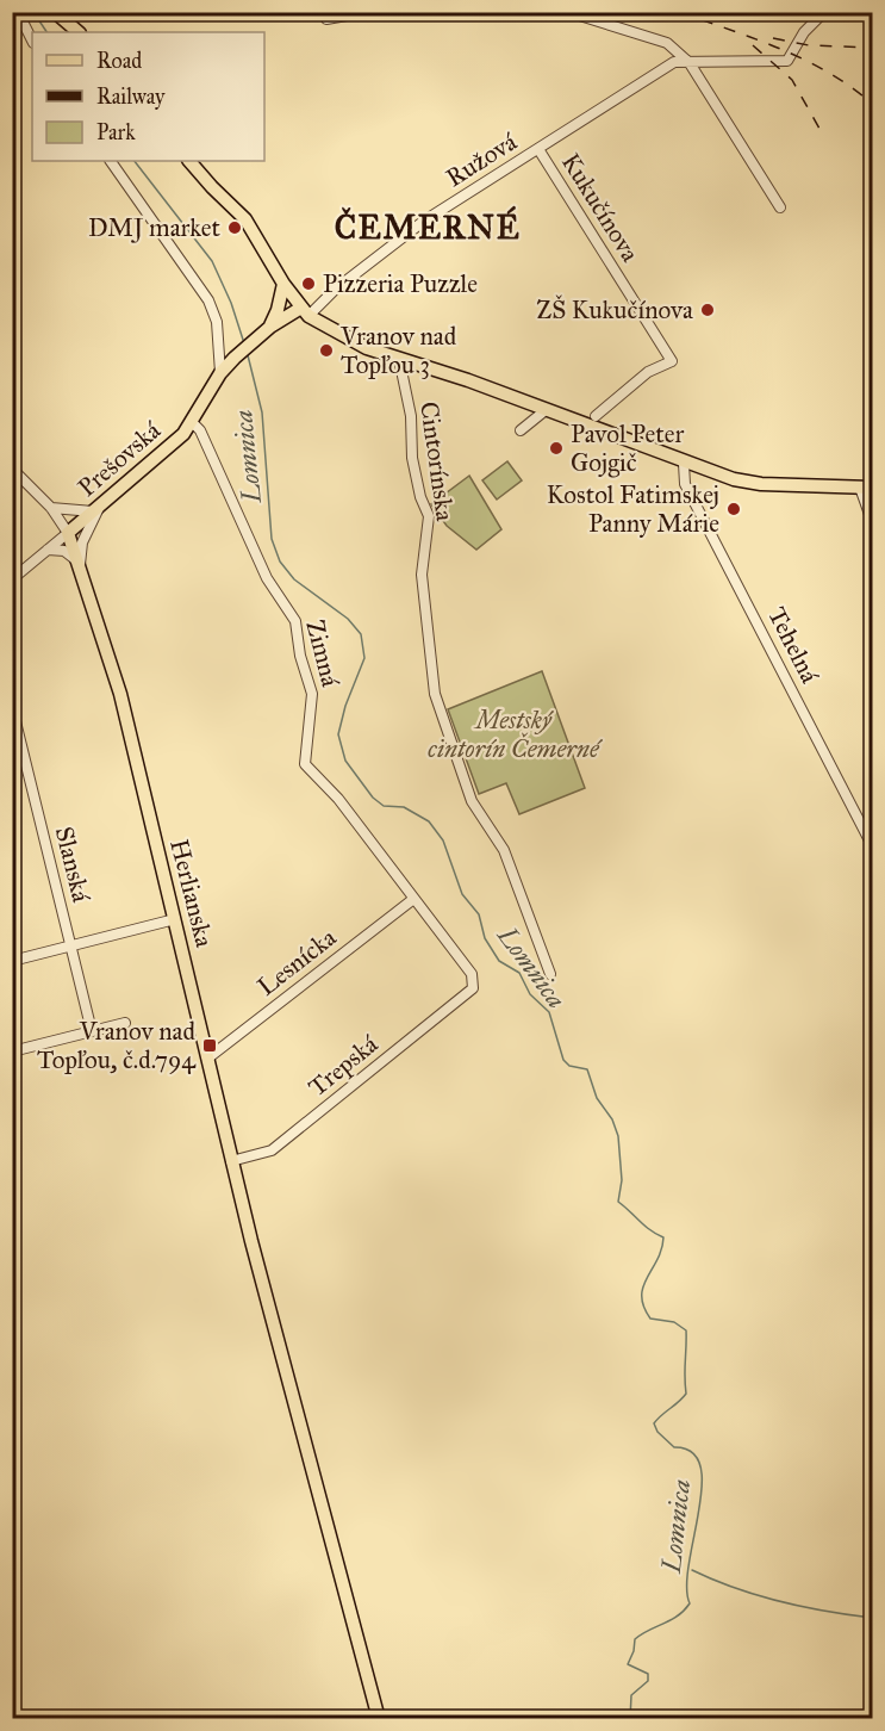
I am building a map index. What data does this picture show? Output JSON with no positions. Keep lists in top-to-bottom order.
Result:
{
  "streets": {
    "main road": ["Prešovská", "Herlianska"],
    "street": [
      "Ružová",
      "Kukučínova",
      "Cintorínska",
      "Tehelná",
      "Zimná",
      "Slanská",
      "Lesnícka",
      "Trepská"
    ]
  },
  "crossings": [
    ["Ružová", "Kukučínova"],
    ["Ružová", "Prešovská"],
    ["Prešovská", "Zimná"],
    ["Prešovská", "Herlianska"],
    ["Zimná", "Lesnícka"],
    ["Zimná", "Trepská"],
    ["Herlianska", "Lesnícka"],
    ["Herlianska", "Trepská"]
  ],
  "districts": ["ČEMERNÉ"],
  "water": ["Lomnica"],
  "parks": ["Mestský cintorín Čemerné"],
  "places": {
    "other": [
      "DMJ market",
      "Pizzeria Puzzle",
      "ZŠ Kukučínova",
      "Vranov nad Topľou 3",
      "Pavol Peter Gojgič",
      "Kostol Fatimskej Panny Márie"
    ],
    "transit": ["Vranov nad Topľou, č.d.794"]
  },
  "legend": ["Road", "Railway", "Park"]
}
